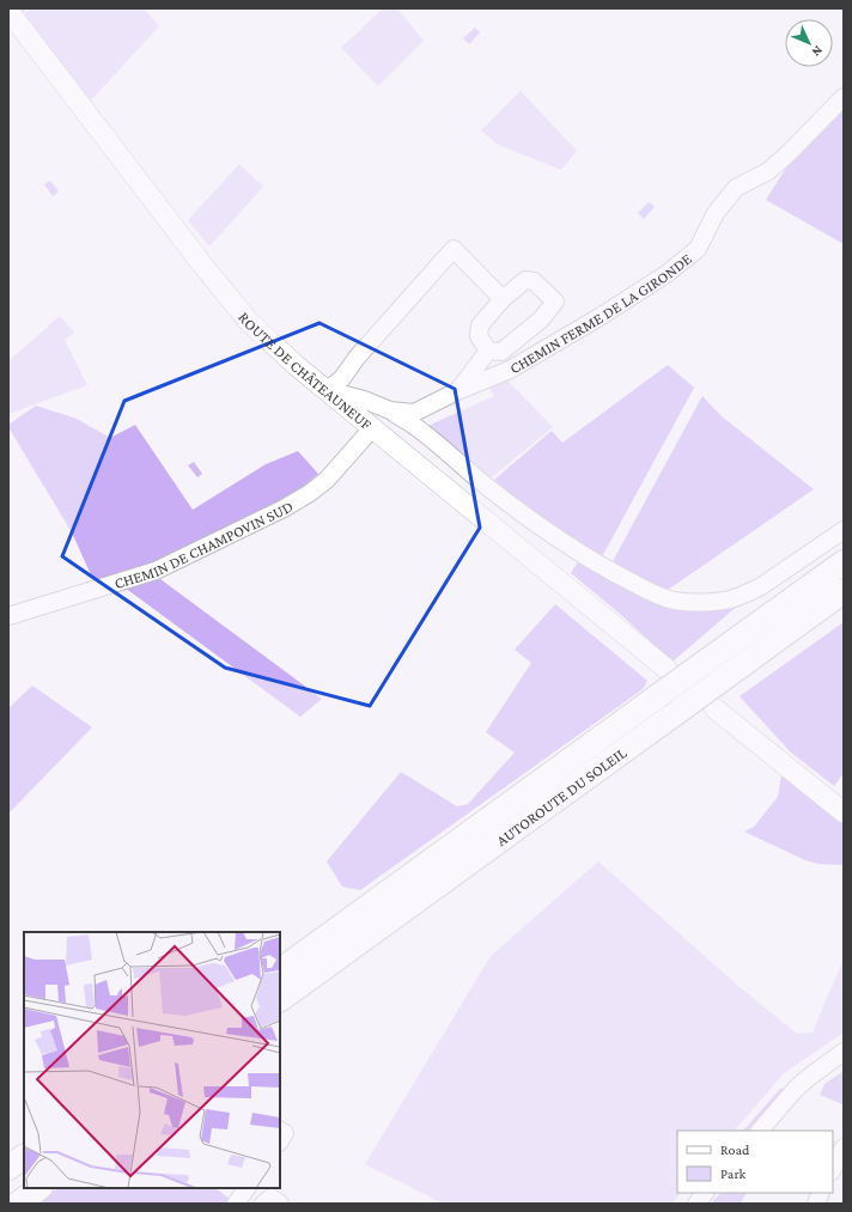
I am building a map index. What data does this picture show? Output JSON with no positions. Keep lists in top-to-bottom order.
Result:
{
  "streets": {
    "highway": ["AUTOROUTE DU SOLEIL"],
    "main road": ["ROUTE DE CHÂTEAUNEUF"],
    "street": ["CHEMIN FERME DE LA GIRONDE", "CHEMIN DE CHAMPOVIN SUD"]
  },
  "crossings": [
    ["CHEMIN FERME DE LA GIRONDE", "ROUTE DE CHÂTEAUNEUF"],
    ["ROUTE DE CHÂTEAUNEUF", "CHEMIN DE CHAMPOVIN SUD"]
  ],
  "legend": ["Road", "Park"],
  "north": "bottom right"
}
